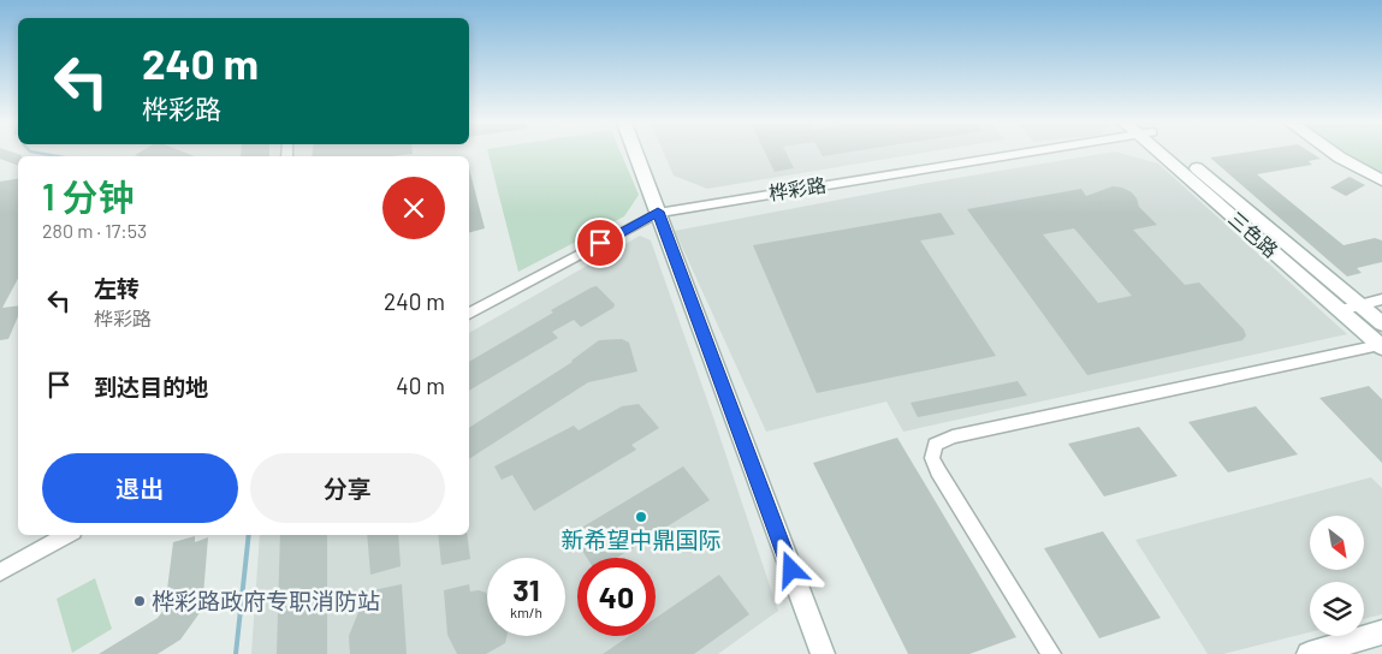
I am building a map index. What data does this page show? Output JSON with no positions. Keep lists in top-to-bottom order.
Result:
{
  "streets": {
    "street": ["桦彩路", "三色路"]
  },
  "places": ["新希望中鼎国际", "桦彩路政府专职消防站"],
  "north": "bottom right",
  "page": {
    "turn": ["240 m", "桦彩路"],
    "heading": ["1 分钟", "280 m · 17:53"],
    "list": [
      {
        "name": "左转",
        "note": "桦彩路",
        "value": "240 m"
      },
      {
        "name": "到达目的地",
        "value": "40 m"
      }
    ],
    "buttons": ["退出", "分享"],
    "speed": "31 km/h",
    "limit": "40"
  }
}
